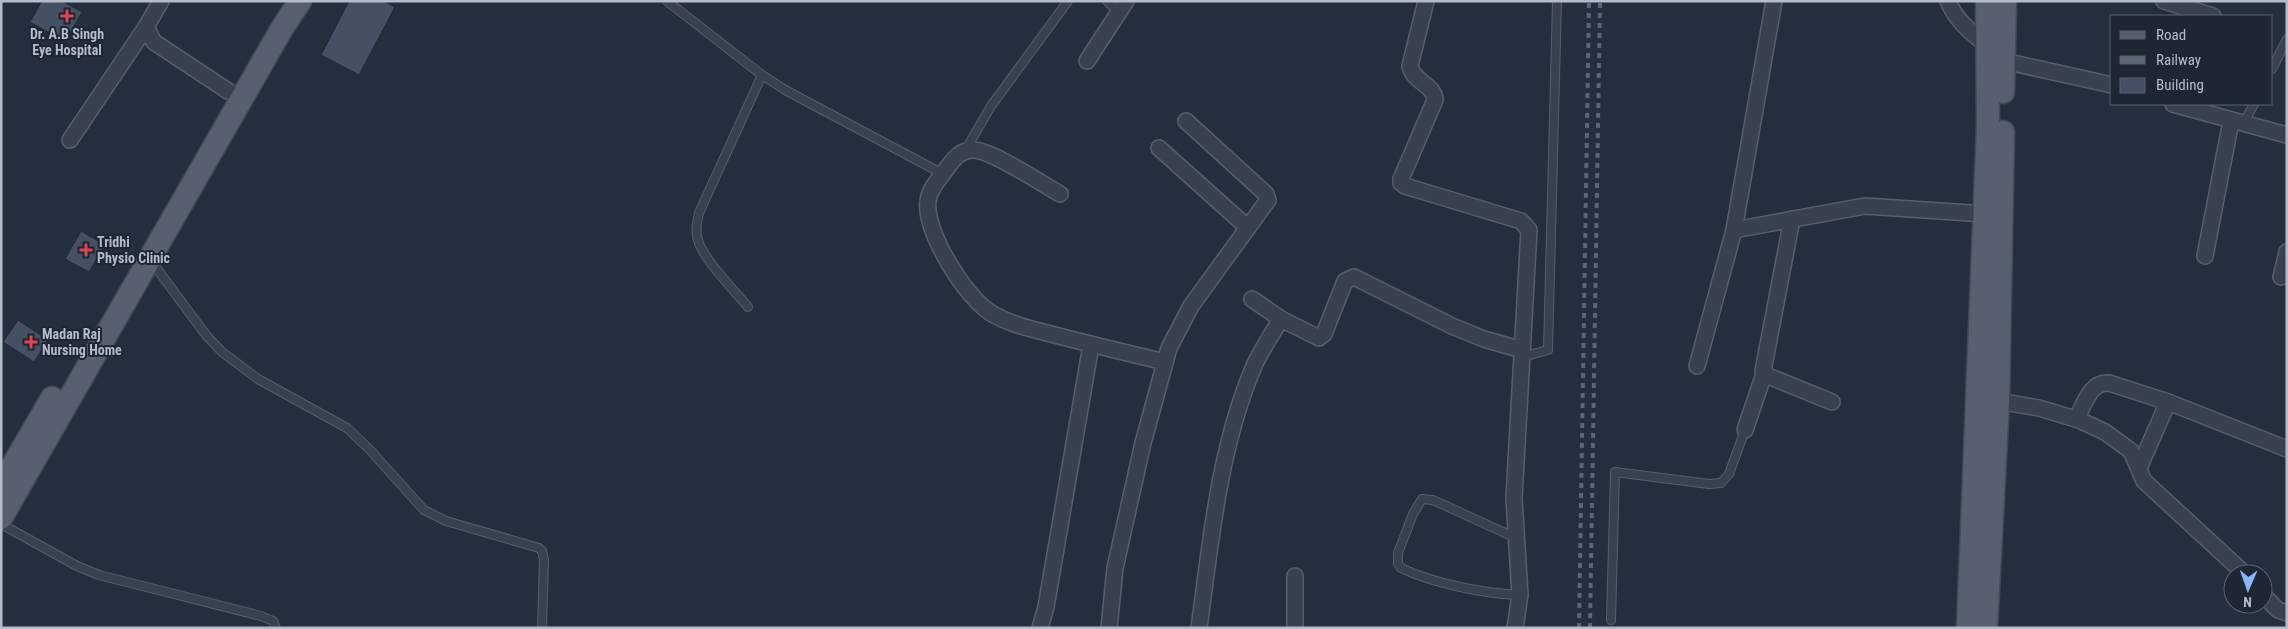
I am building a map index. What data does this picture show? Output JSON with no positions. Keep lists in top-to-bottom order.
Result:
{
  "places": {
    "health": ["Dr. A.B Singh Eye Hospital", "Tridhi Physio Clinic", "Madan Raj Nursing Home"]
  },
  "legend": ["Road", "Railway", "Building"],
  "north": "bottom"
}
